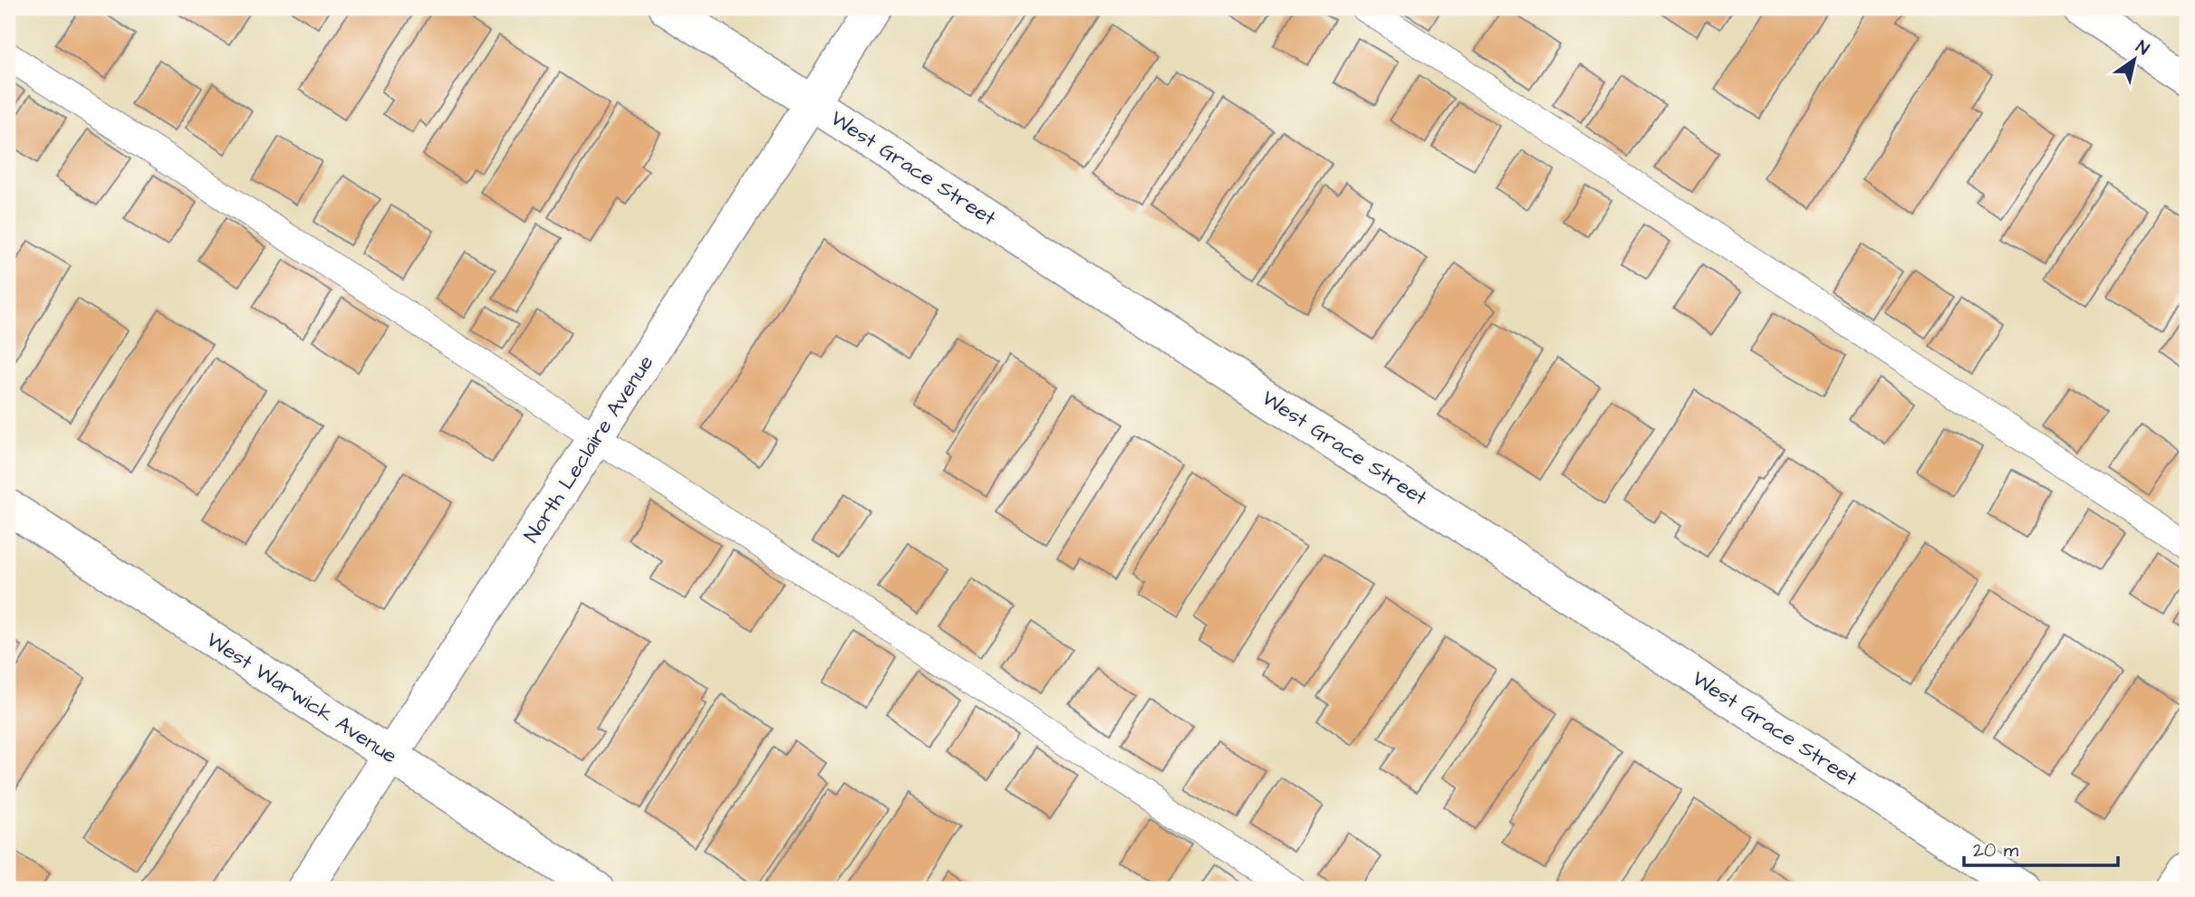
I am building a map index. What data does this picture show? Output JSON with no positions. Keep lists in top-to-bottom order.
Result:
{
  "streets": {
    "street": ["West Grace Street", "North Leclaire Avenue", "West Warwick Avenue"]
  },
  "crossings": [
    ["West Grace Street", "North Leclaire Avenue"],
    ["North Leclaire Avenue", "West Warwick Avenue"]
  ],
  "scale_bar": "20 m",
  "north": "top right"
}
